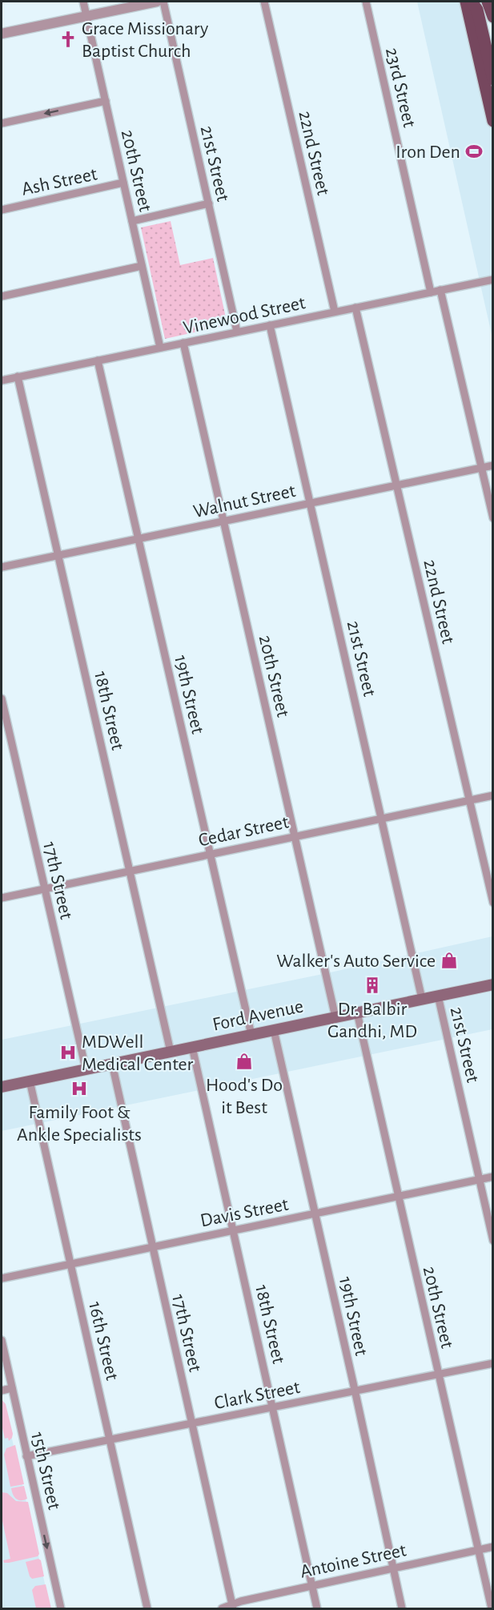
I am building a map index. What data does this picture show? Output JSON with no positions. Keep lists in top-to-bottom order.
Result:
{
  "streets": {
    "main road": ["Ford Avenue"],
    "street": [
      "23rd Street",
      "22nd Street",
      "21st Street",
      "20th Street",
      "Ash Street",
      "Vinewood Street",
      "Walnut Street",
      "19th Street",
      "18th Street",
      "Cedar Street",
      "17th Street",
      "Davis Street",
      "16th Street",
      "Clark Street",
      "15th Street",
      "Antoine Street"
    ]
  },
  "crossings": [
    ["23rd Street", "Vinewood Street"],
    ["22nd Street", "Vinewood Street"],
    ["22nd Street", "Walnut Street"],
    ["22nd Street", "Cedar Street"],
    ["21st Street", "Vinewood Street"],
    ["21st Street", "Walnut Street"],
    ["21st Street", "Cedar Street"],
    ["21st Street", "Ford Avenue"],
    ["21st Street", "Davis Street"],
    ["20th Street", "Ash Street"],
    ["20th Street", "Vinewood Street"],
    ["20th Street", "Walnut Street"],
    ["20th Street", "Cedar Street"],
    ["20th Street", "Ford Avenue"],
    ["20th Street", "Davis Street"],
    ["20th Street", "Clark Street"],
    ["20th Street", "Antoine Street"],
    ["Vinewood Street", "19th Street"],
    ["Vinewood Street", "18th Street"],
    ["Walnut Street", "19th Street"],
    ["Walnut Street", "18th Street"],
    ["19th Street", "Cedar Street"],
    ["19th Street", "Ford Avenue"],
    ["19th Street", "Davis Street"],
    ["19th Street", "Clark Street"],
    ["19th Street", "Antoine Street"],
    ["18th Street", "Cedar Street"],
    ["18th Street", "Ford Avenue"],
    ["18th Street", "Davis Street"],
    ["18th Street", "Clark Street"],
    ["18th Street", "Antoine Street"],
    ["Cedar Street", "17th Street"],
    ["17th Street", "Ford Avenue"],
    ["17th Street", "Davis Street"],
    ["17th Street", "Clark Street"],
    ["17th Street", "Antoine Street"],
    ["Ford Avenue", "16th Street"],
    ["Davis Street", "16th Street"],
    ["16th Street", "Clark Street"],
    ["Clark Street", "15th Street"]
  ],
  "one_way": ["15th Street"],
  "places": {
    "church": ["Grace Missionary Baptist Church"],
    "sports": ["Iron Den"],
    "shop": ["Walker's Auto Service", "Hood's Do it Best"],
    "building": ["Dr. Balbir Gandhi, MD"],
    "hospital": ["MDWell Medical Center", "Family Foot & Ankle Specialists"]
  }
}
